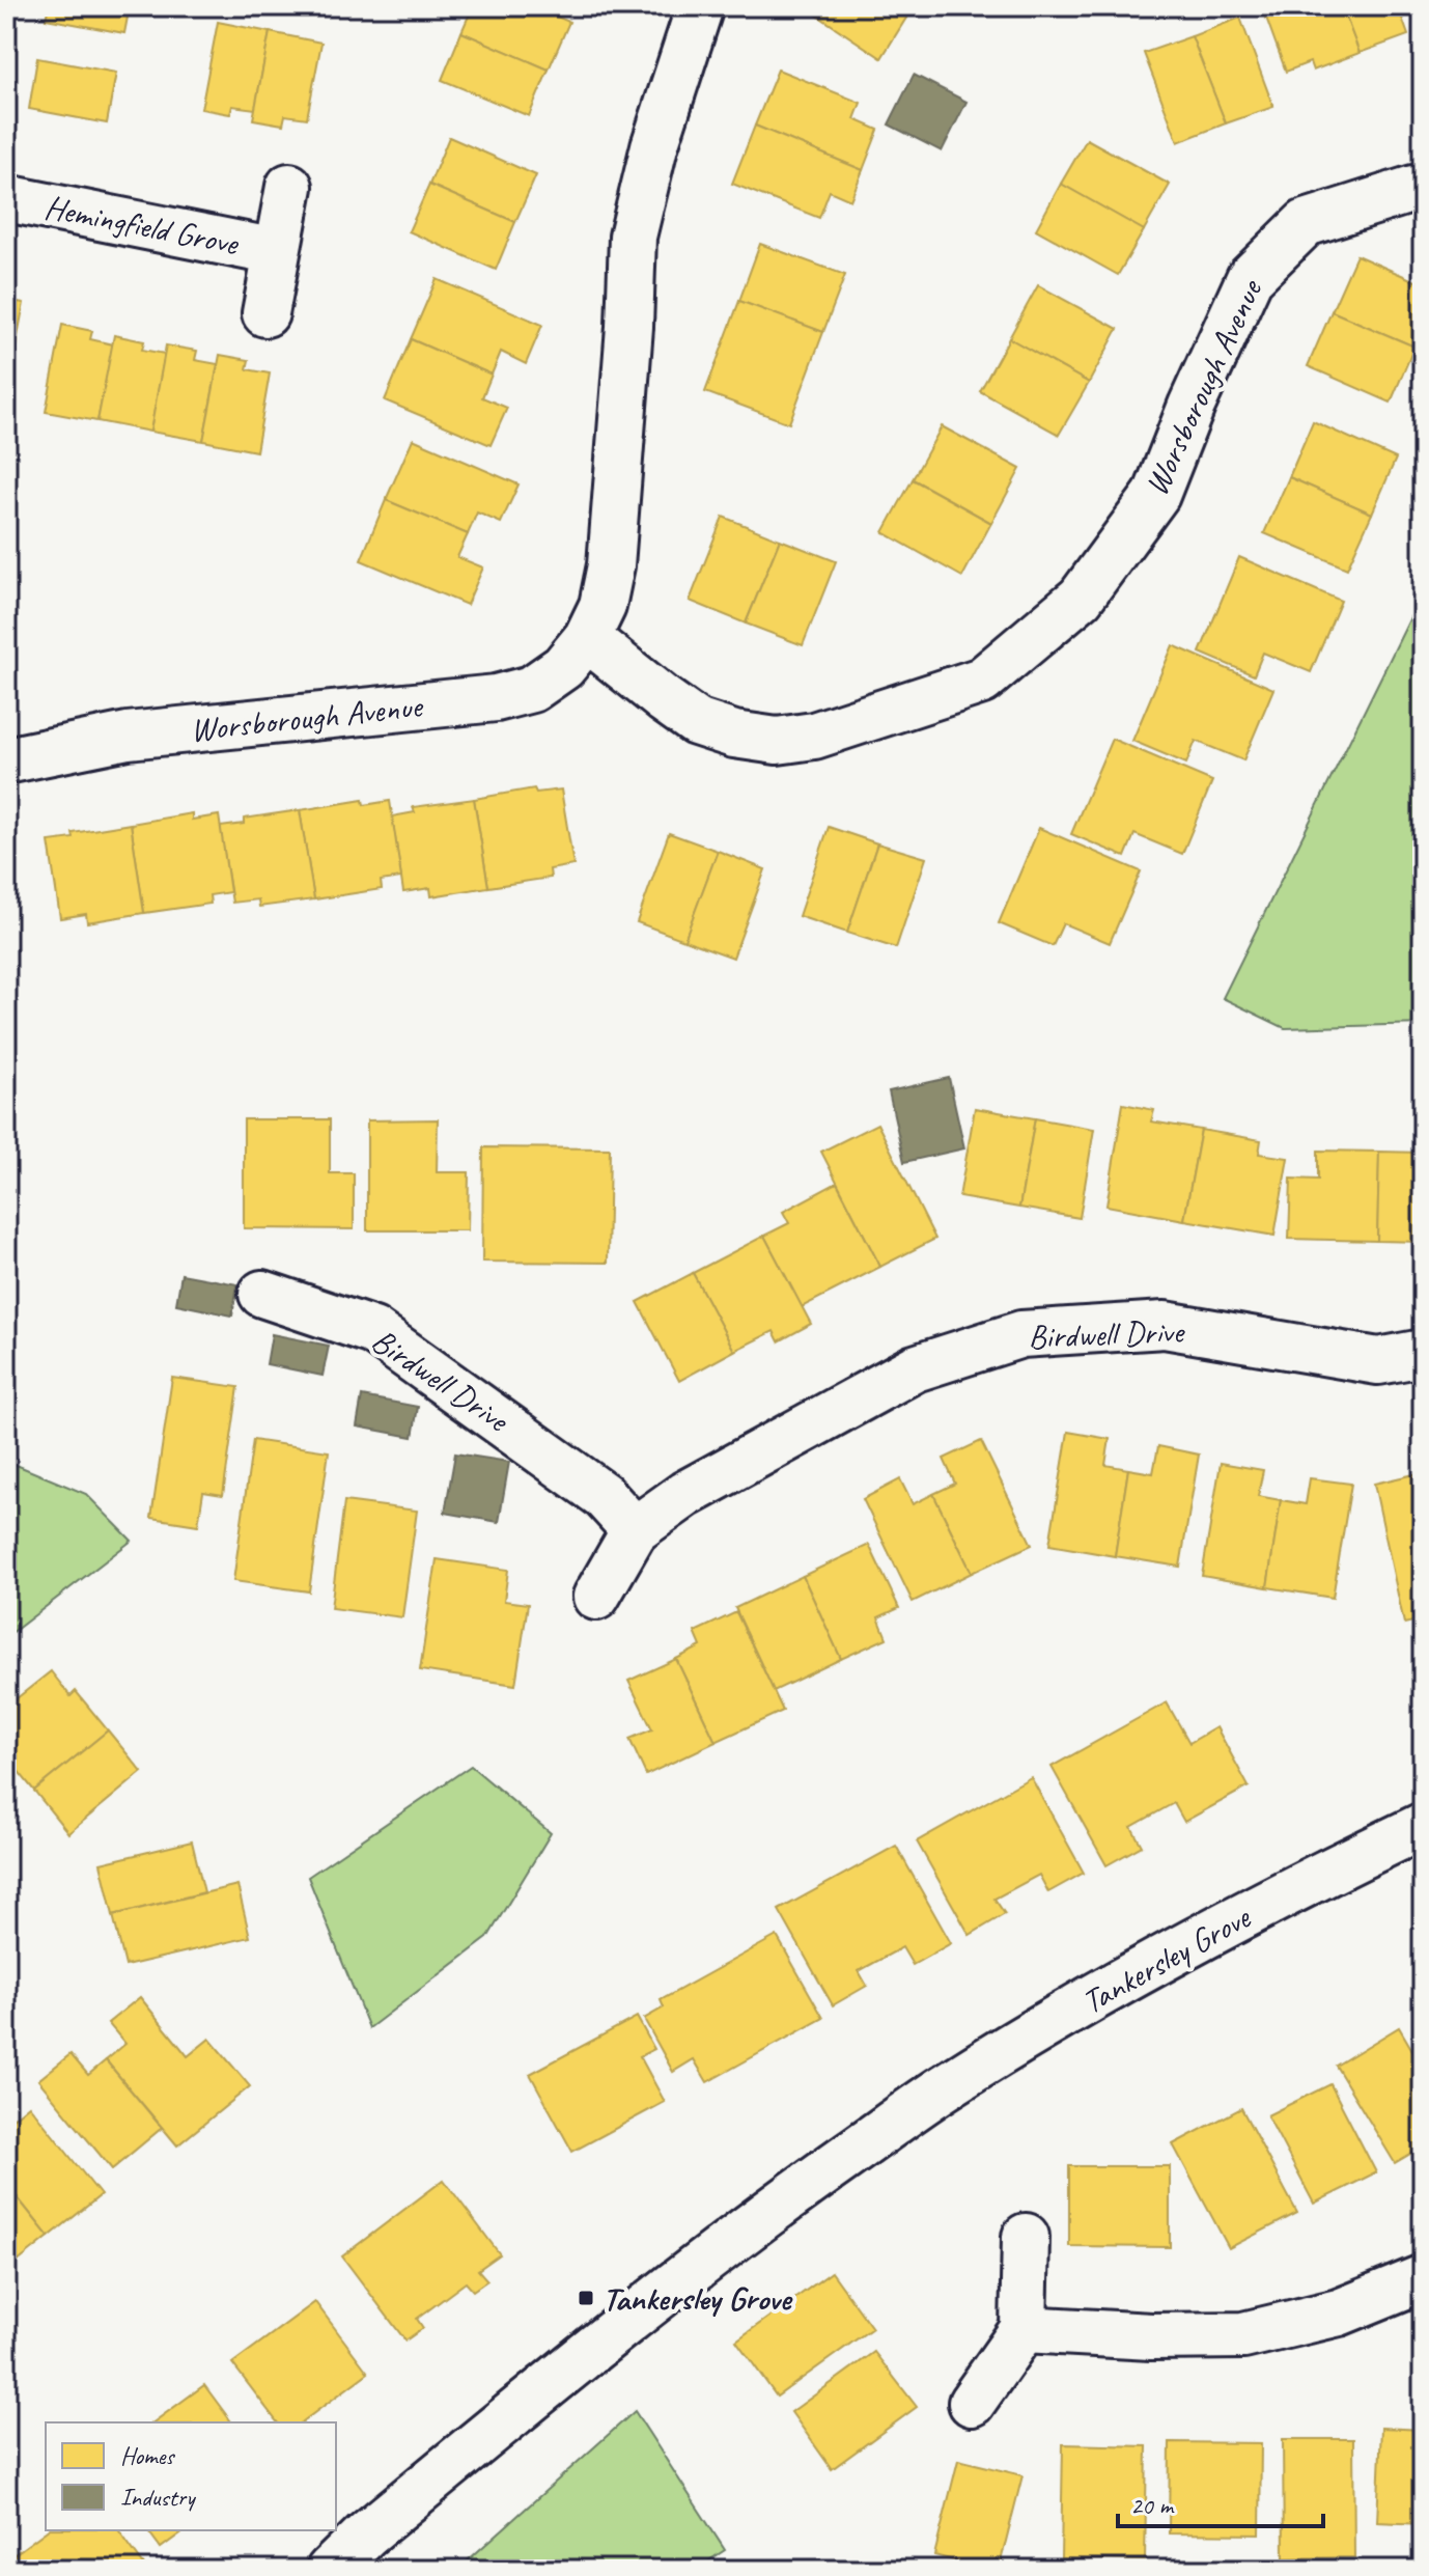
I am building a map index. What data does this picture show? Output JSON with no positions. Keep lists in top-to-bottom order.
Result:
{
  "streets": {
    "street": [
      "Hemingfield Grove",
      "Worsborough Avenue",
      "Birdwell Drive",
      "Tankersley Grove"
    ]
  },
  "places": {
    "transit": ["Tankersley Grove"]
  },
  "legend": ["Homes", "Industry"],
  "scale_bar": "20 m"
}
